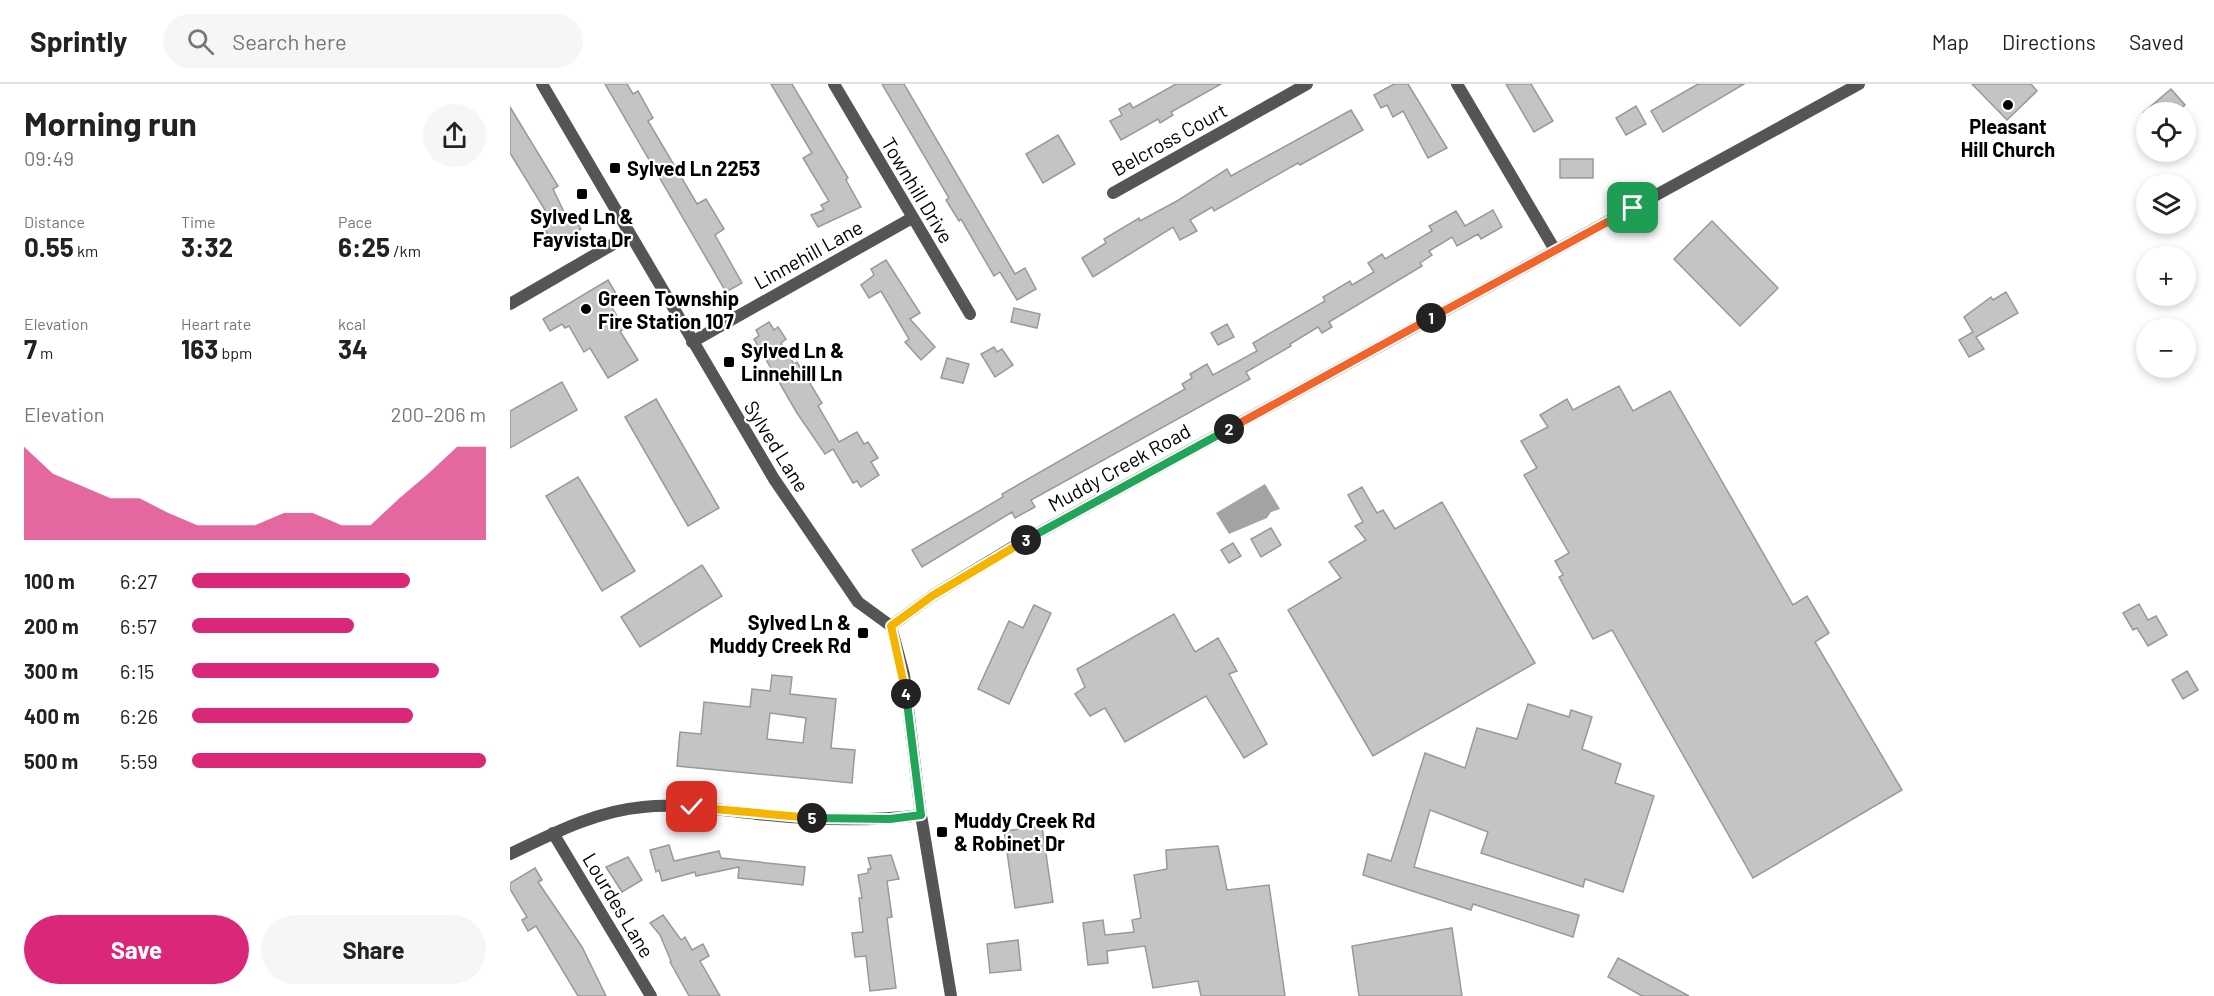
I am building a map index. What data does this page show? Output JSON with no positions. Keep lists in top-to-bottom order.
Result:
{
  "streets": {
    "street": [
      "Belcross Court",
      "Townhill Drive",
      "Linnehill Lane",
      "Sylved Lane",
      "Muddy Creek Road",
      "Lourdes Lane"
    ]
  },
  "crossings": [
    ["Townhill Drive", "Linnehill Lane"],
    ["Linnehill Lane", "Sylved Lane"],
    ["Sylved Lane", "Muddy Creek Road"]
  ],
  "places": {
    "other": ["Pleasant Hill Church", "Green Township Fire Station 107"],
    "transit": [
      "Sylved Ln 2253",
      "Sylved Ln & Fayvista Dr",
      "Sylved Ln & Linnehill Ln",
      "Sylved Ln & Muddy Creek Rd",
      "Muddy Creek Rd & Robinet Dr"
    ]
  },
  "page": {
    "header": "Sprintly",
    "search": "Search here",
    "nav": ["Map", "Directions", "Saved"],
    "heading": ["Morning run", "09:49"],
    "map_buttons": ["+", "−"],
    "stats": [
      ["Distance", "0.55 km"],
      ["Time", "3:32"],
      ["Pace", "6:25 /km"],
      ["Elevation", "7 m"],
      ["Heart rate", "163 bpm"],
      ["kcal", "34"]
    ],
    "pins": [
      "1",
      "2",
      "3",
      "4",
      "5"
    ],
    "chart": ["Elevation", "200–206 m"],
    "list": [
      {
        "name": "100 m",
        "note": "6:27"
      },
      {
        "name": "200 m",
        "note": "6:57"
      },
      {
        "name": "300 m",
        "note": "6:15"
      },
      {
        "name": "400 m",
        "note": "6:26"
      },
      {
        "name": "500 m",
        "note": "5:59"
      }
    ],
    "buttons": ["Save", "Share"]
  }
}
